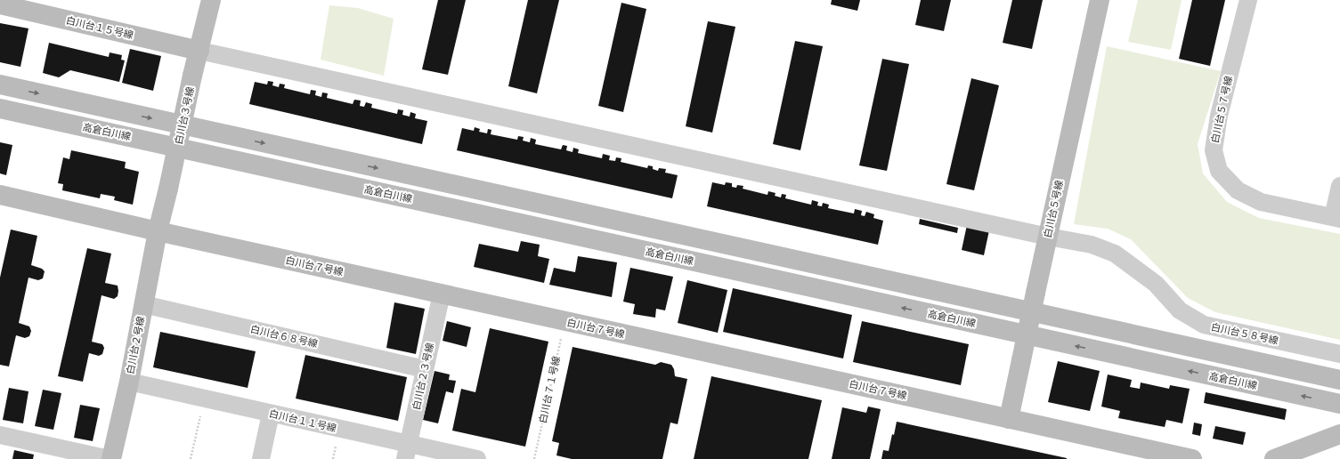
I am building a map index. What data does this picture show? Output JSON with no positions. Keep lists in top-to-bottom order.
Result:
{
  "streets": {
    "street": [
      "白川台１５号線",
      "白川台５７号線",
      "白川台３号線",
      "高倉白川線",
      "白川台５号線",
      "白川台７号線",
      "白川台５８号線",
      "白川台６８号線",
      "白川台２号線",
      "白川台２３号線",
      "白川台１１号線"
    ],
    "path": ["白川台７１号線"]
  },
  "crossings": [
    ["白川台１５号線", "白川台３号線"],
    ["白川台１５号線", "白川台５８号線"],
    ["白川台３号線", "白川台７号線"],
    ["白川台３号線", "白川台５８号線"],
    ["白川台３号線", "白川台２号線"],
    ["白川台５号線", "白川台７号線"],
    ["白川台５号線", "白川台５８号線"],
    ["白川台７号線", "白川台２号線"],
    ["白川台７号線", "白川台２３号線"],
    ["白川台７号線", "白川台７１号線"],
    ["白川台６８号線", "白川台２号線"],
    ["白川台６８号線", "白川台２３号線"],
    ["白川台２号線", "白川台１１号線"],
    ["白川台２３号線", "白川台１１号線"]
  ]
}
